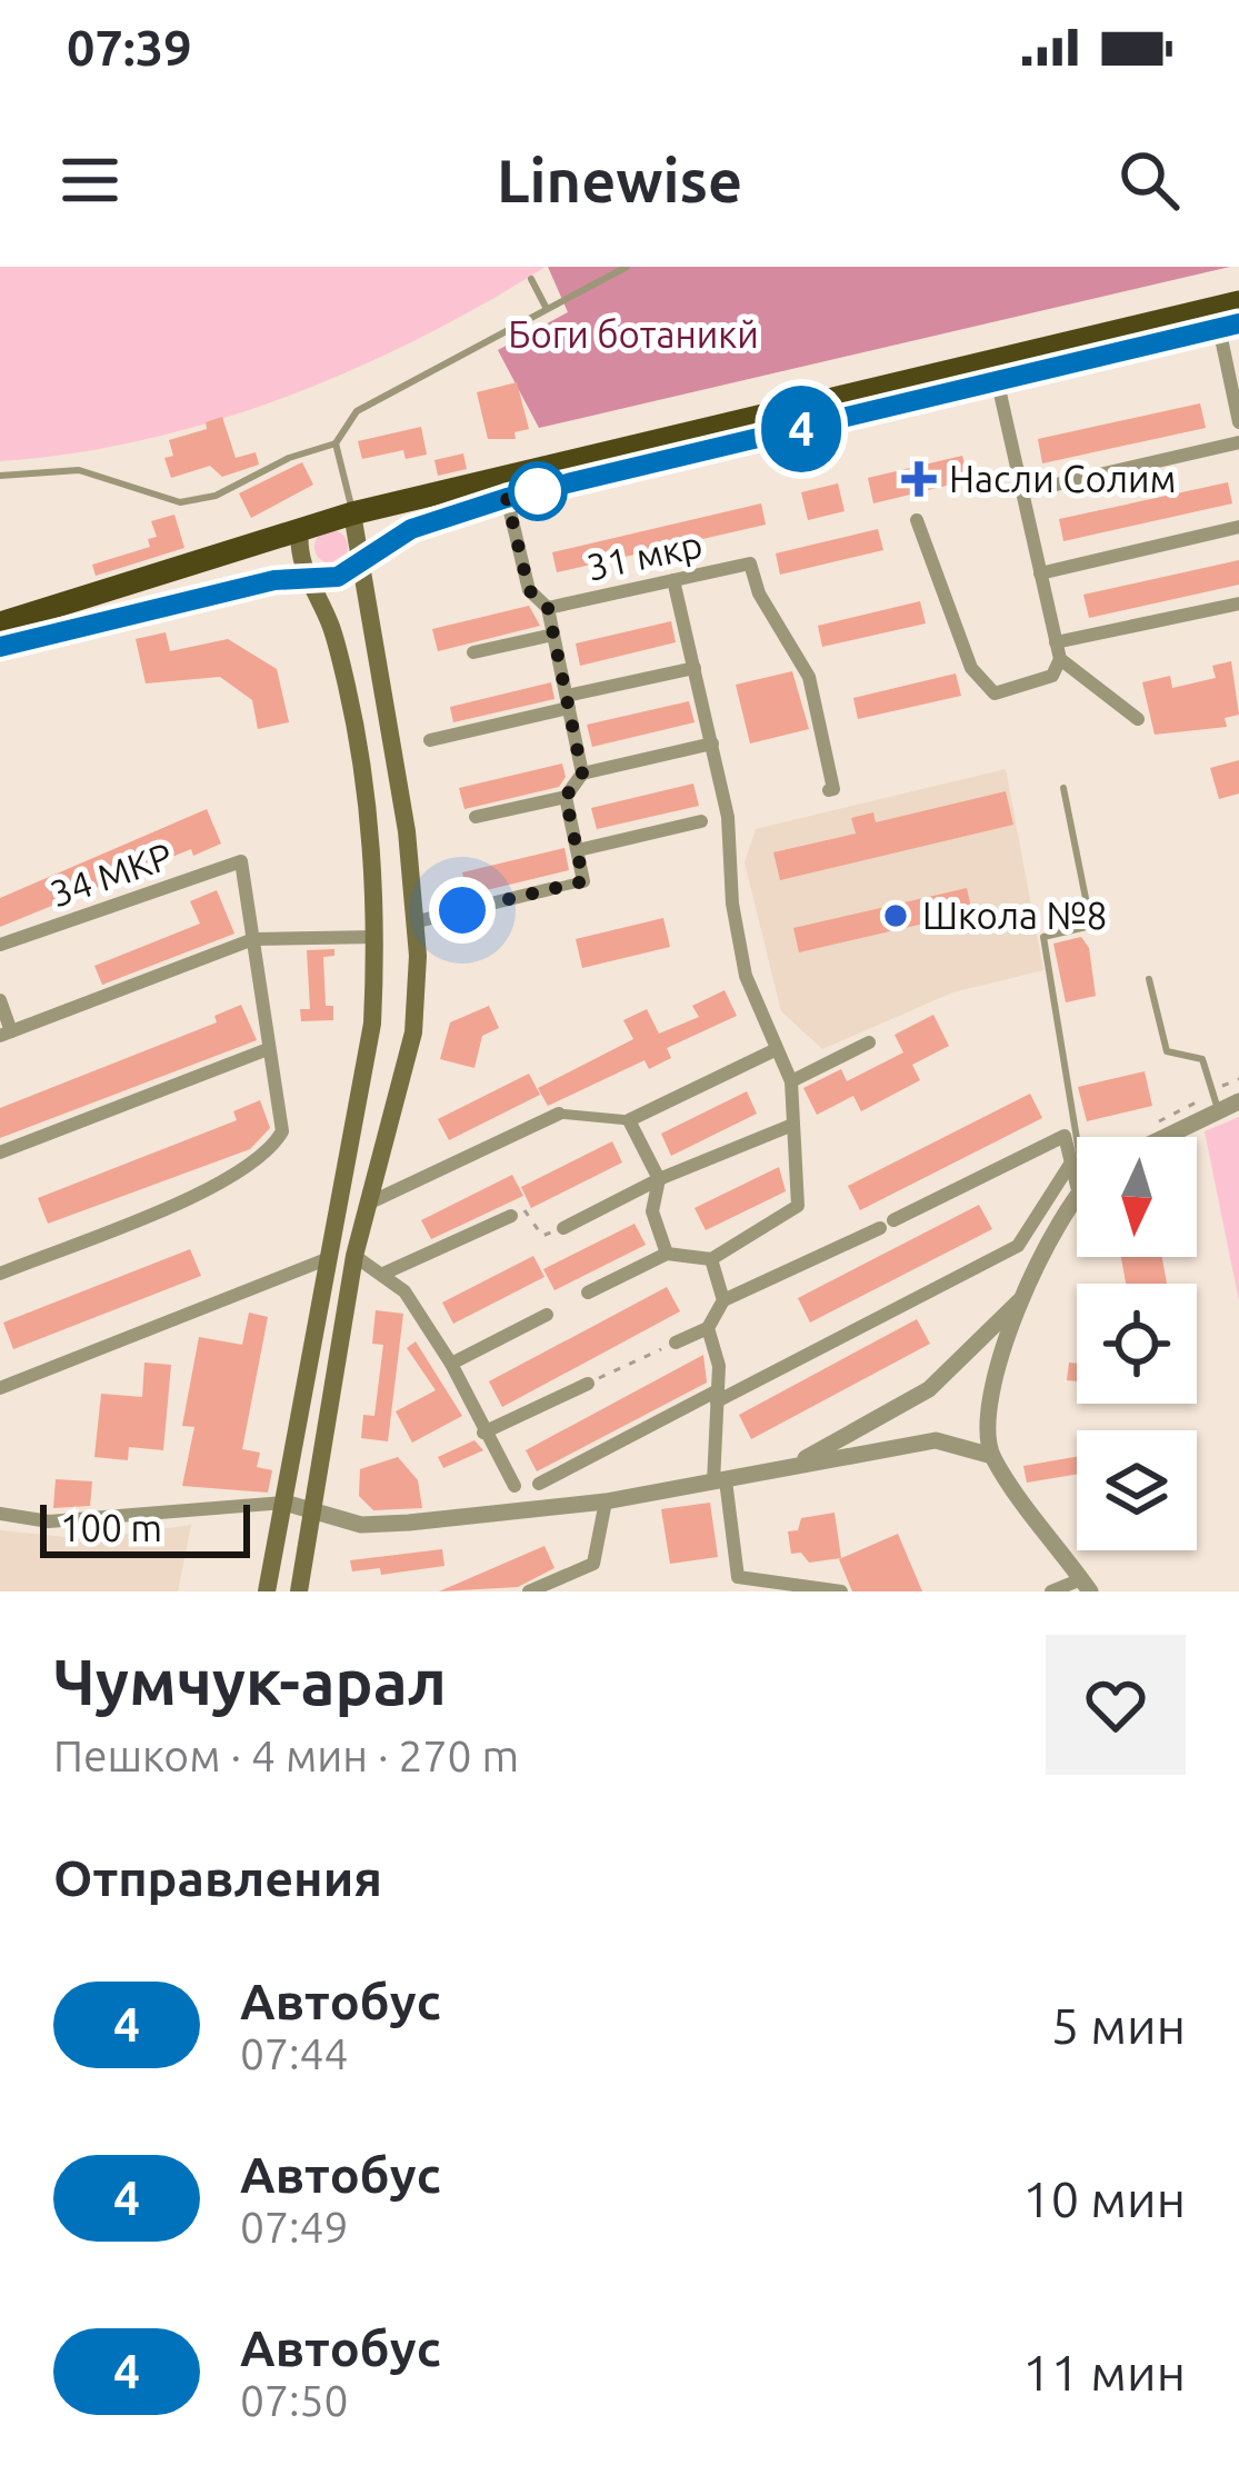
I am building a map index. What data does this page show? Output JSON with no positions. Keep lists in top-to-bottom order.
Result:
{
  "streets": {
    "street": ["31 мкр", "34 МКР"]
  },
  "parks": ["Боги ботаникй"],
  "places": {
    "health": ["Насли Солим"],
    "other": ["Школа №8"]
  },
  "lines": ["bus line 4"],
  "scale_bar": "100 m",
  "north": "bottom",
  "page": {
    "status": "07:39",
    "header": "Linewise",
    "on_map": "4",
    "scale": "100 m",
    "heading": [
      ["Чумчук-арал", "Пешком · 4 мин · 270 m"],
      "Отправления"
    ],
    "list": [
      {
        "mark": "4",
        "name": "Автобус",
        "note": "07:44",
        "value": "5 мин"
      },
      {
        "mark": "4",
        "name": "Автобус",
        "note": "07:49",
        "value": "10 мин"
      },
      {
        "mark": "4",
        "name": "Автобус",
        "note": "07:50",
        "value": "11 мин"
      }
    ]
  }
}
